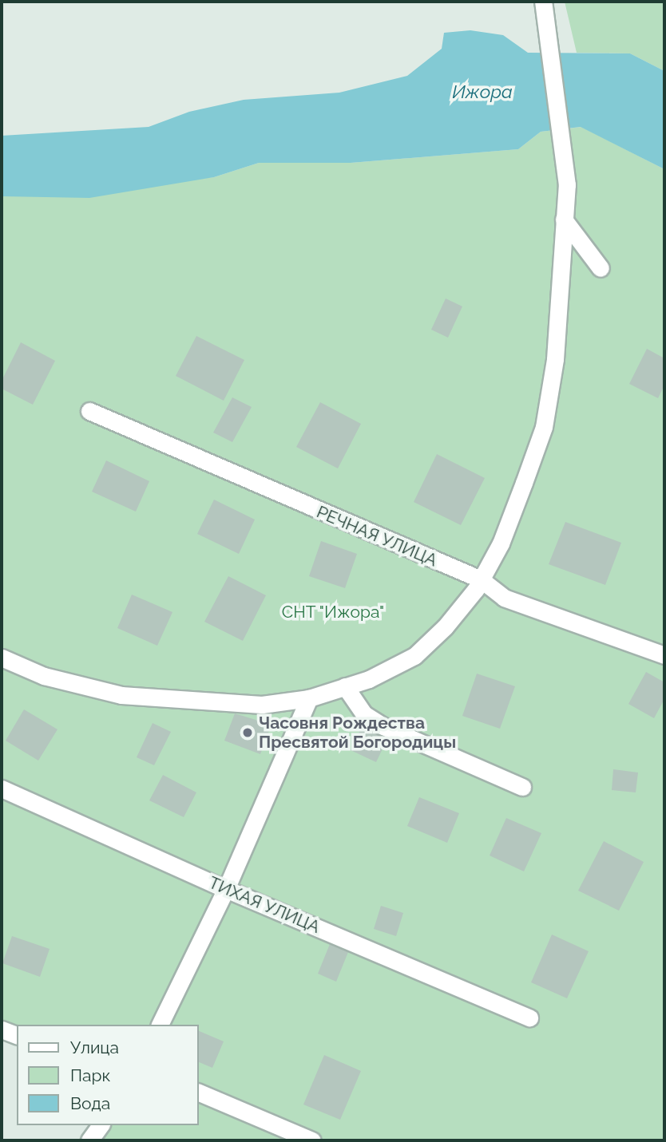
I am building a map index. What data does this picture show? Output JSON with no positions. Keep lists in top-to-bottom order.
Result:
{
  "streets": {
    "street": ["РЕЧНАЯ УЛИЦА", "ТИХАЯ УЛИЦА"]
  },
  "water": ["Ижора"],
  "parks": ["СНТ \"Ижора\""],
  "places": ["Часовня Рождества Пресвятой Богородицы"],
  "legend": ["Улица", "Парк", "Вода"]
}
